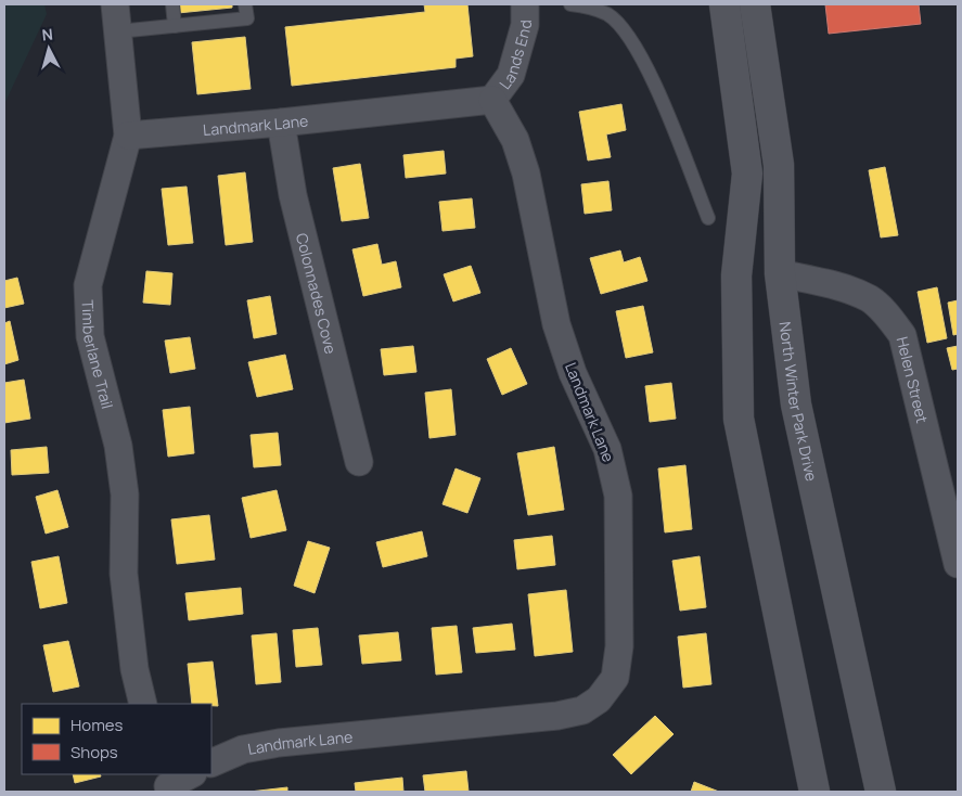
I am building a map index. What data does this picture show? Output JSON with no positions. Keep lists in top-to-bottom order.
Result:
{
  "streets": {
    "street": [
      "Lands End",
      "Landmark Lane",
      "Colonnades Cove",
      "Timberlane Trail",
      "Helen Street",
      "North Winter Park Drive"
    ]
  },
  "crossings": [
    ["Lands End", "Landmark Lane"],
    ["Landmark Lane", "Colonnades Cove"],
    ["Landmark Lane", "Timberlane Trail"],
    ["Helen Street", "North Winter Park Drive"]
  ],
  "legend": ["Homes", "Shops"],
  "north": "top"
}
